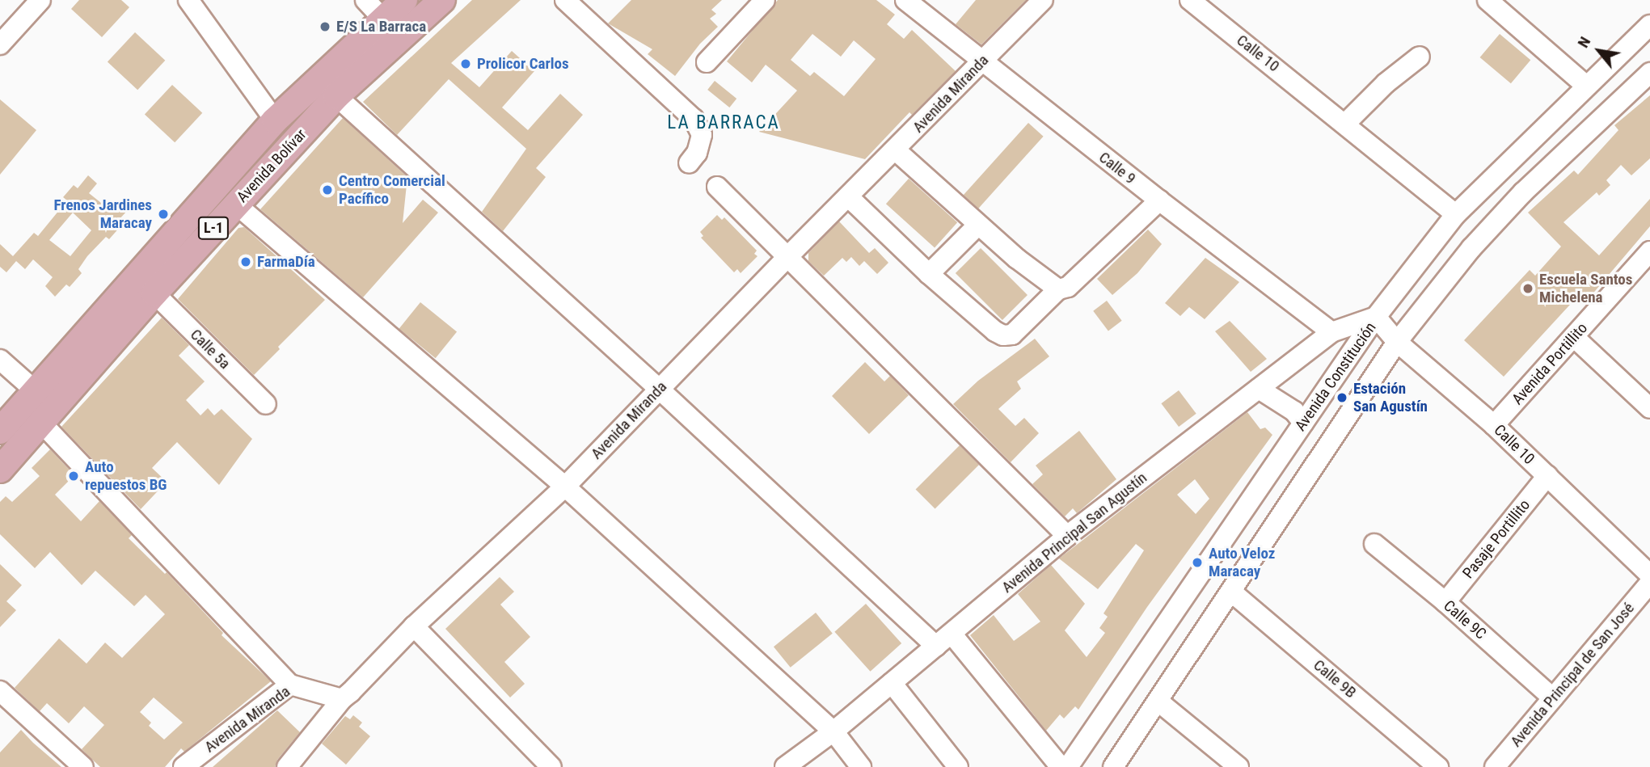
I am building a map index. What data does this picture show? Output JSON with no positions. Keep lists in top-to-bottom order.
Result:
{
  "streets": {
    "main road": ["Avenida Bolívar", "L-1"],
    "street": [
      "Calle 10",
      "Avenida Miranda",
      "Calle 9",
      "Calle 5a",
      "Avenida Portillito",
      "Avenida Constitución",
      "Avenida Principal San Agustín",
      "Pasaje Portillito",
      "Calle 9C",
      "Avenida Principal de San José",
      "Calle 9B"
    ]
  },
  "crossings": [
    ["Calle 10", "Avenida Portillito"],
    ["Calle 10", "Avenida Constitución"],
    ["Calle 10", "Avenida Principal San Agustín"],
    ["Calle 10", "Pasaje Portillito"],
    ["Avenida Miranda", "Calle 9"],
    ["Avenida Bolívar", "Calle 5a"],
    ["Calle 9", "Avenida Principal San Agustín"],
    ["Avenida Constitución", "Avenida Principal San Agustín"],
    ["Avenida Constitución", "Calle 9B"],
    ["Pasaje Portillito", "Calle 9C"],
    ["Calle 9C", "Avenida Principal de San José"]
  ],
  "districts": ["LA BARRACA"],
  "places": [
    "E/S La Barraca",
    "Prolicor Carlos",
    "Centro Comercial Pacífico",
    "Frenos Jardines Maracay",
    "FarmaDía",
    "Escuela Santos Michelena",
    "Estación San Agustín",
    "Auto repuestos BG",
    "Auto Veloz Maracay"
  ],
  "north": "top left"
}
